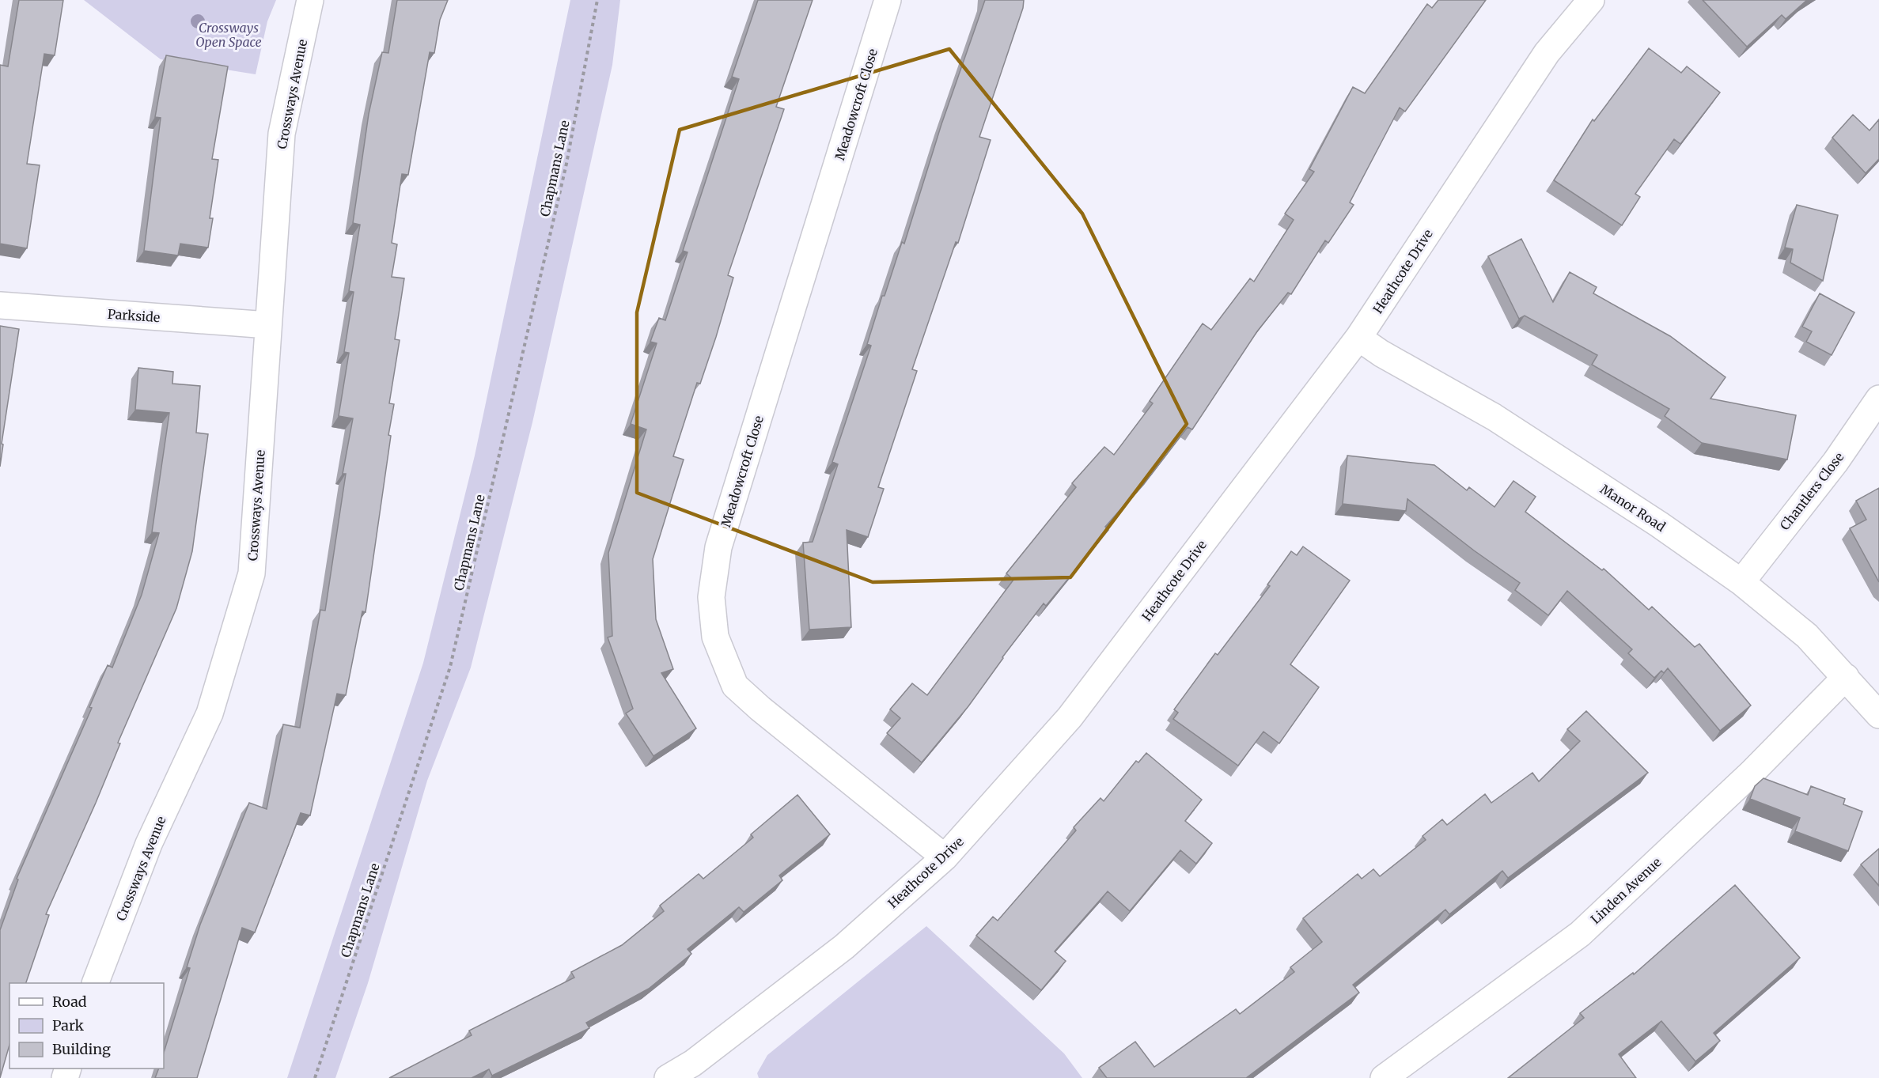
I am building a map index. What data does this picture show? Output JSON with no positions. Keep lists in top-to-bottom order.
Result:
{
  "streets": {
    "street": [
      "Crossways Avenue",
      "Meadowcroft Close",
      "Heathcote Drive",
      "Parkside",
      "Chantlers Close",
      "Manor Road",
      "Linden Avenue"
    ],
    "path": ["Chapmans Lane"]
  },
  "crossings": [
    ["Crossways Avenue", "Parkside"],
    ["Meadowcroft Close", "Heathcote Drive"],
    ["Heathcote Drive", "Manor Road"],
    ["Chantlers Close", "Manor Road"],
    ["Manor Road", "Linden Avenue"]
  ],
  "parks": ["Crossways Open Space"],
  "legend": ["Road", "Park", "Building"]
}
